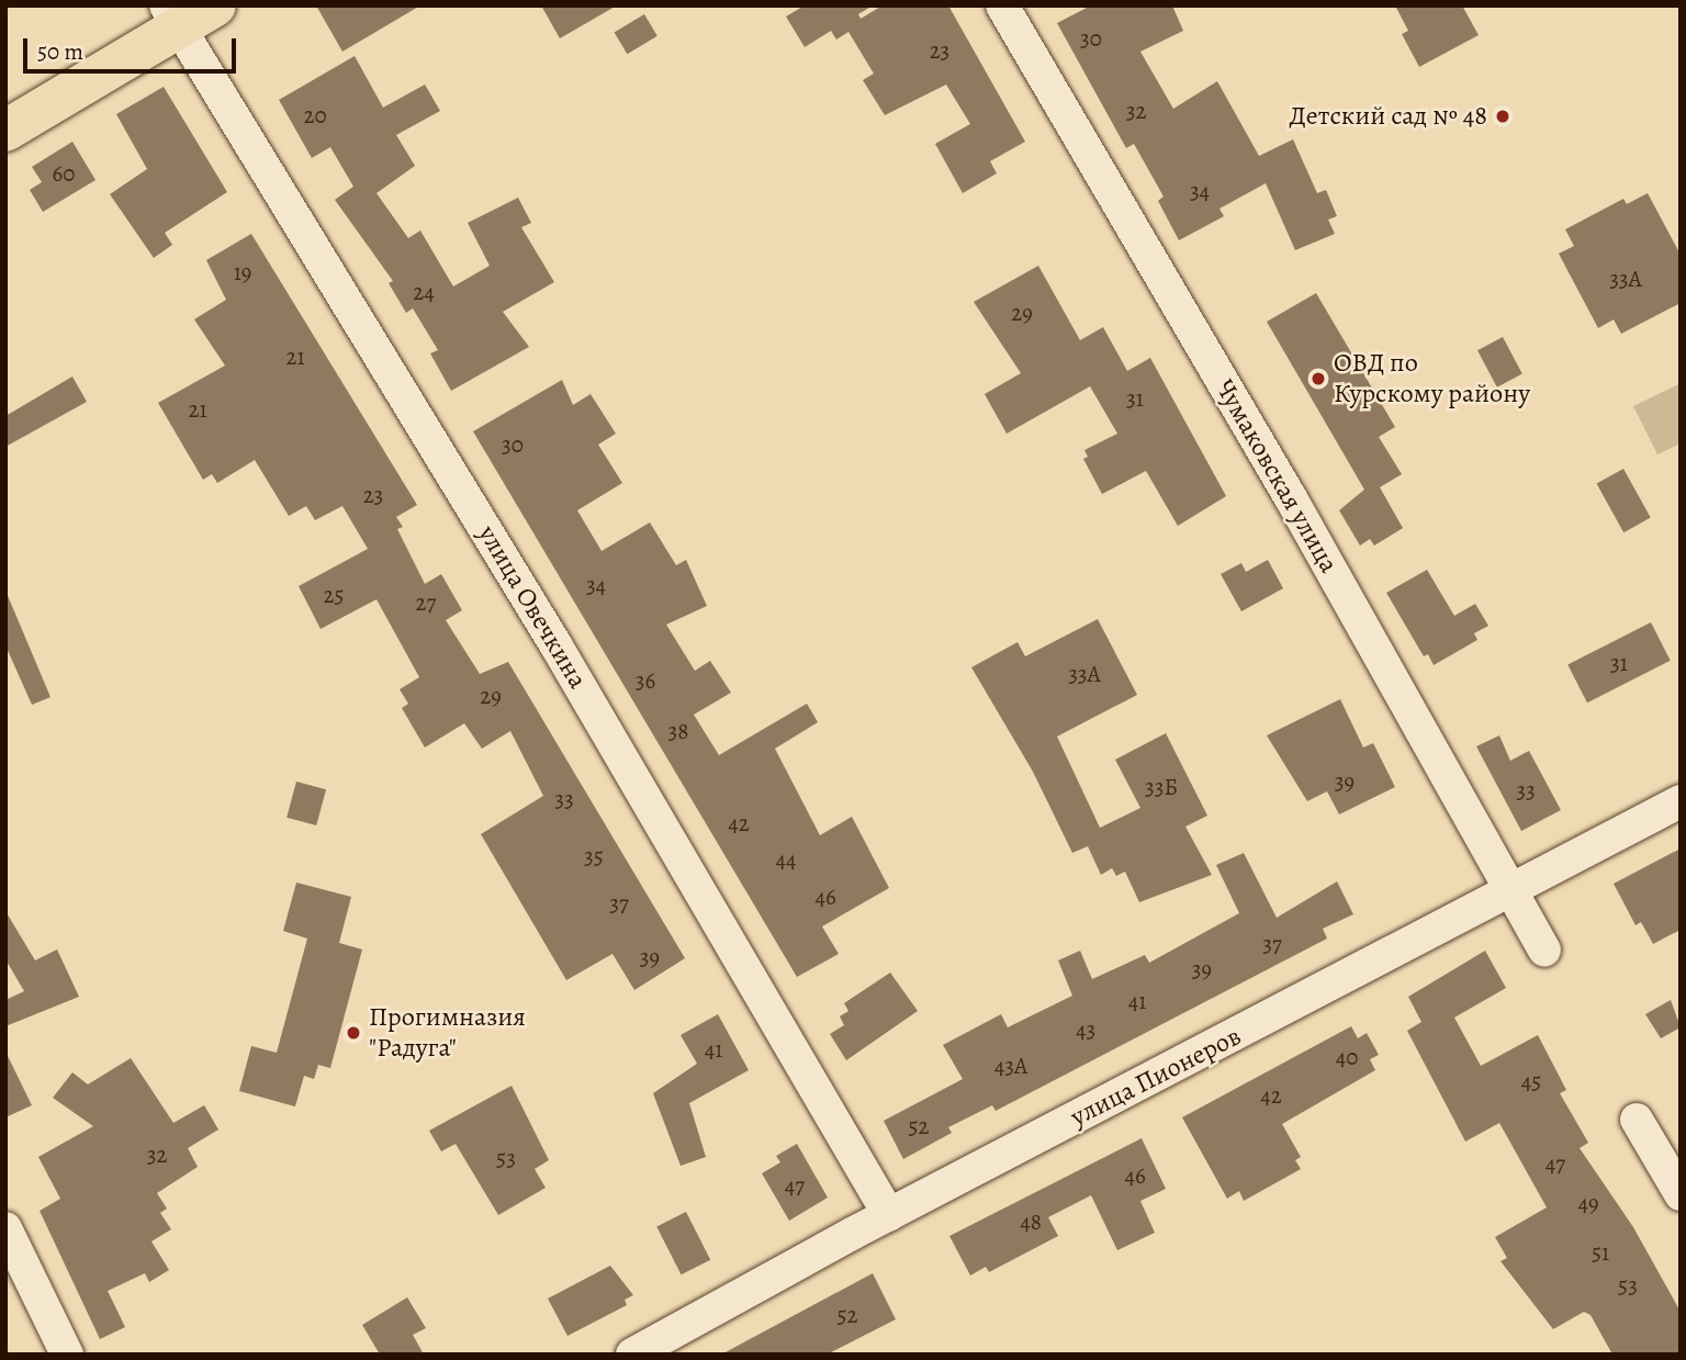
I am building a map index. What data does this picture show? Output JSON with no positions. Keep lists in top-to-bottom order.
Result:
{
  "streets": {
    "street": ["Чумаковская улица", "улица Овечкина", "улица Пионеров"]
  },
  "crossings": [
    ["Чумаковская улица", "улица Пионеров"],
    ["улица Овечкина", "улица Пионеров"]
  ],
  "places": ["Детский сад № 48", "ОВД по Курскому району", "Прогимназия \"Радуга\""],
  "house_numbers": [
    "30",
    "23",
    "32",
    "20",
    "60",
    "34",
    "19",
    "33А",
    "24",
    "29",
    "21",
    "31",
    "21",
    "30",
    "23",
    "34",
    "25",
    "27",
    "31",
    "33А",
    "36",
    "29",
    "38",
    "39",
    "33Б",
    "33",
    "33",
    "42",
    "35",
    "44",
    "46",
    "37",
    "37",
    "39",
    "39",
    "41",
    "43",
    "41",
    "40",
    "43А",
    "45",
    "42",
    "52",
    "32",
    "53",
    "47",
    "46",
    "47",
    "49",
    "48",
    "51",
    "53",
    "52"
  ],
  "scale_bar": "50 m"
}
